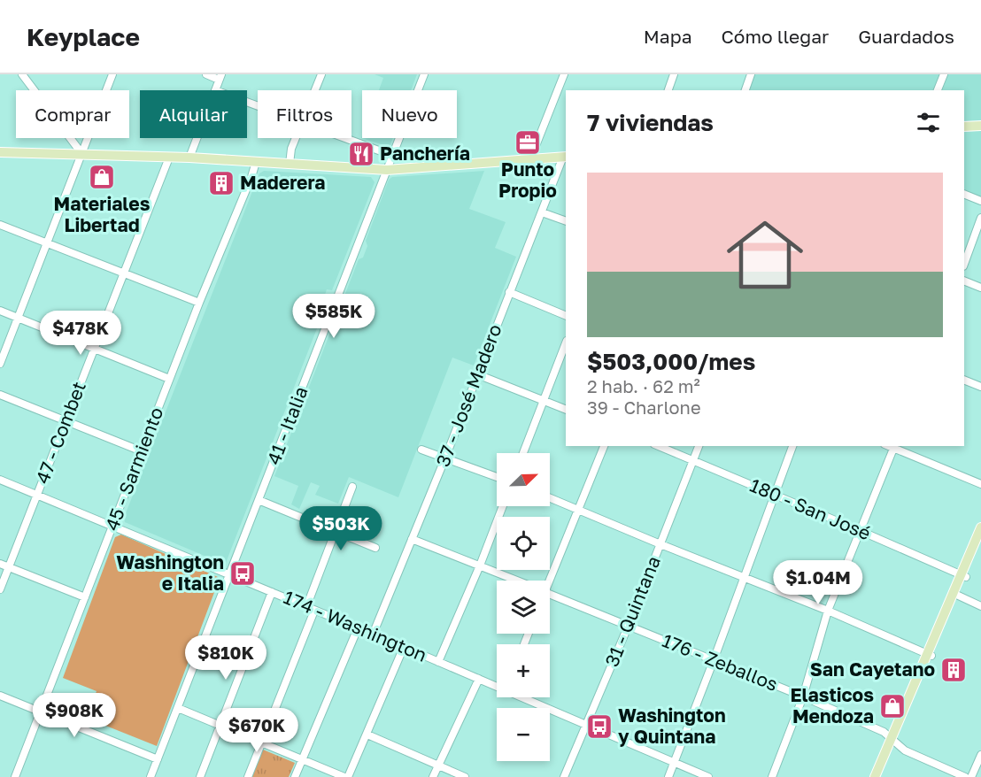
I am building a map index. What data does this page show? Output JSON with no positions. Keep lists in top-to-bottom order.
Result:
{
  "streets": {
    "street": [
      "37 - José Madero",
      "41 - Italia",
      "47 - Combet",
      "45 - Sarmiento",
      "180 - San José",
      "31 - Quintana",
      "174 - Washington",
      "176 - Zeballos"
    ]
  },
  "crossings": [
    ["37 - José Madero", "174 - Washington"],
    ["37 - José Madero", "176 - Zeballos"],
    ["41 - Italia", "174 - Washington"],
    ["47 - Combet", "174 - Washington"],
    ["45 - Sarmiento", "174 - Washington"],
    ["180 - San José", "31 - Quintana"],
    ["31 - Quintana", "174 - Washington"],
    ["31 - Quintana", "176 - Zeballos"]
  ],
  "places": {
    "office": ["Punto Propio"],
    "restaurant": ["Panchería"],
    "shop": ["Materiales Libertad", "Elasticos Mendoza"],
    "building": ["Maderera", "San Cayetano"],
    "bus stop": ["Washington e Italia", "Washington y Quintana"]
  },
  "north": "top right",
  "page": {
    "header": "Keyplace",
    "nav": ["Mapa", "Cómo llegar", "Guardados"],
    "chip": [
      "Comprar",
      "Alquilar",
      "Filtros",
      "Nuevo"
    ],
    "heading": "7 viviendas",
    "list": [
      {
        "name": "$503,000/mes",
        "note": "2 hab. · 62 m² · 39 - Charlone"
      }
    ],
    "price": [
      "$585K",
      "$478K",
      "$503K",
      "$1.04M",
      "$810K",
      "$908K",
      "$670K"
    ],
    "map_buttons": ["+", "−"]
  }
}
